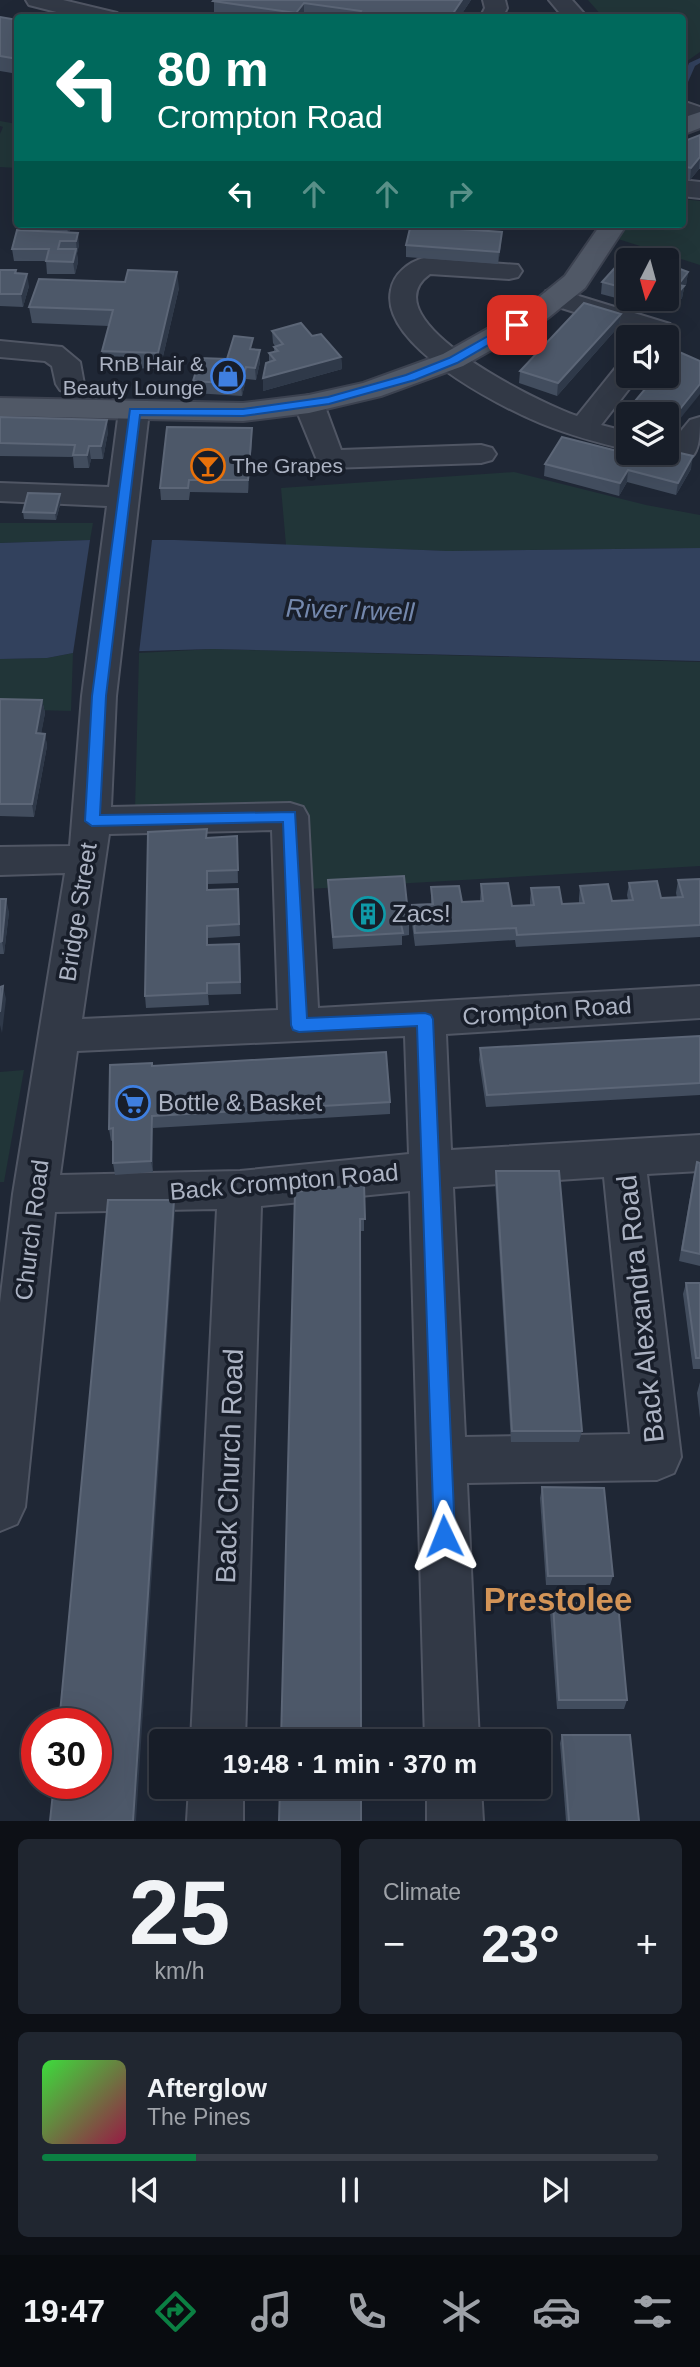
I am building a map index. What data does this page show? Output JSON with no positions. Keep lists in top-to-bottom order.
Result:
{
  "streets": {
    "street": [
      "Bridge Street",
      "Crompton Road",
      "Back Crompton Road",
      "Church Road",
      "Back Alexandra Road",
      "Back Church Road"
    ]
  },
  "crossings": [
    ["Bridge Street", "Crompton Road"],
    ["Bridge Street", "Church Road"],
    ["Crompton Road", "Church Road"],
    ["Back Crompton Road", "Church Road"],
    ["Back Crompton Road", "Back Alexandra Road"],
    ["Back Crompton Road", "Back Church Road"]
  ],
  "districts": ["Prestolee"],
  "water": ["River Irwell"],
  "places": {
    "shop": ["RnB Hair & Beauty Lounge"],
    "bar": ["The Grapes"],
    "building": ["Zacs!"],
    "supermarket": ["Bottle & Basket"]
  },
  "north": "bottom",
  "page": {
    "turn": ["80 m", "Crompton Road"],
    "limit": "30",
    "trip": "19:48 · 1 min · 370 m",
    "tile": [
      ["25", "km/h"],
      "Climate"
    ],
    "heat": ["−", "23°", "+"],
    "song": ["Afterglow", "The Pines"],
    "tabs": "19:47"
  }
}
